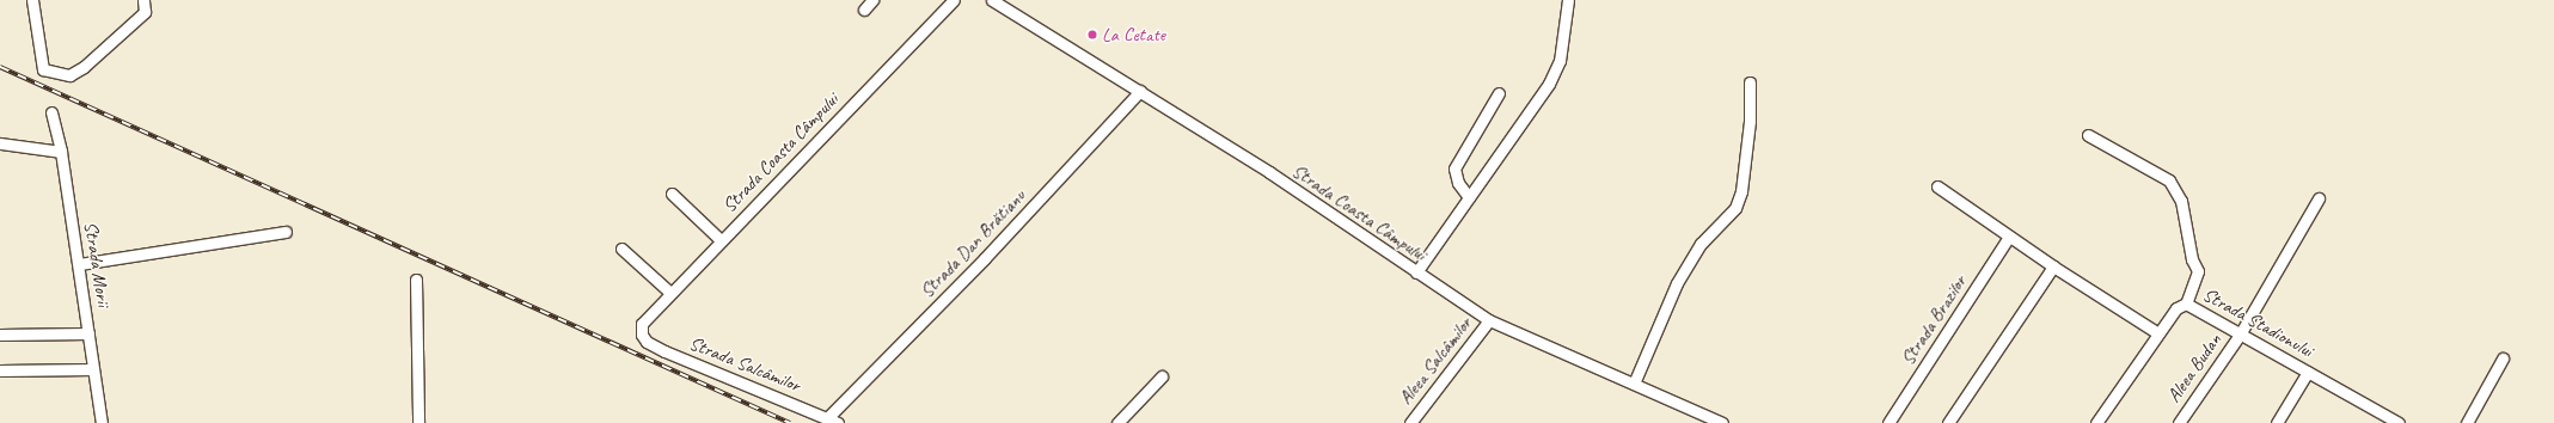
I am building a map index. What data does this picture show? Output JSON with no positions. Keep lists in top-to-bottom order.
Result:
{
  "streets": {
    "street": [
      "Strada Coasta Câmpului",
      "Strada Dan Brătianu",
      "Strada Morii",
      "Strada Brazilor",
      "Strada Stadionului",
      "Aleea Salcâmilor",
      "Strada Salcâmilor",
      "Aleea Budan"
    ]
  },
  "crossings": [
    ["Strada Coasta Câmpului", "Strada Dan Brătianu"],
    ["Strada Coasta Câmpului", "Aleea Salcâmilor"],
    ["Strada Coasta Câmpului", "Strada Salcâmilor"],
    ["Strada Dan Brătianu", "Strada Salcâmilor"],
    ["Strada Stadionului", "Aleea Budan"]
  ],
  "places": ["La Cetate"]
}
